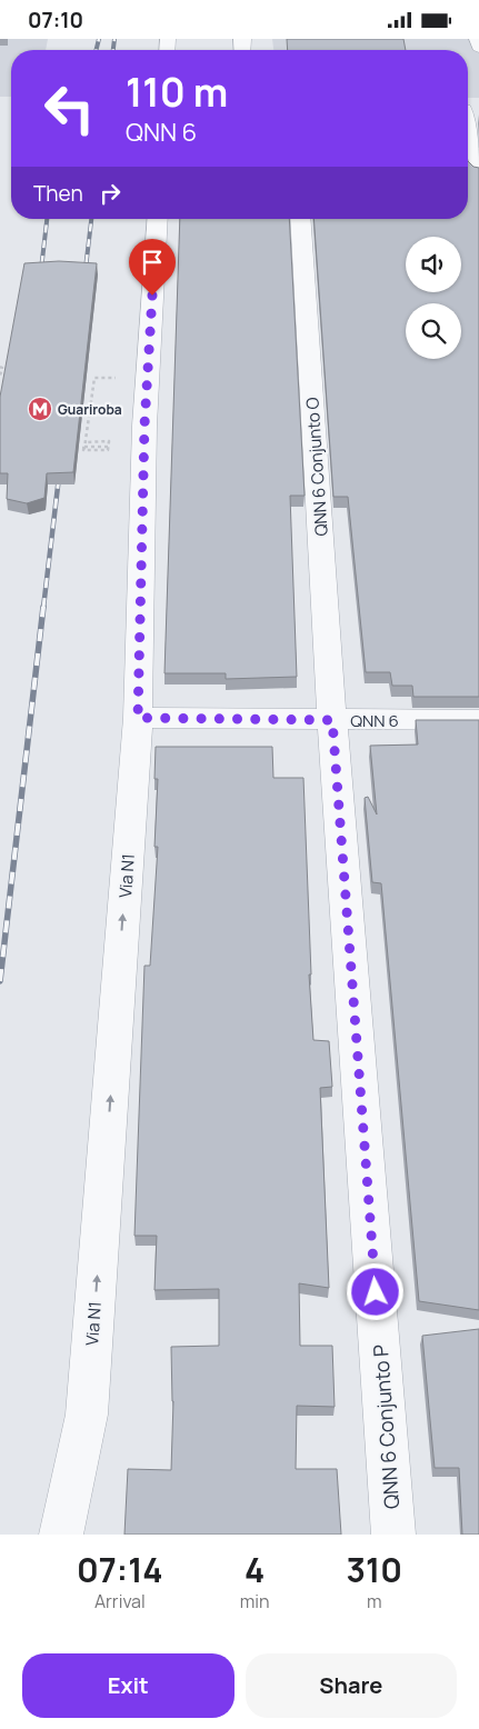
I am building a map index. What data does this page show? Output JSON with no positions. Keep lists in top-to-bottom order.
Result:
{
  "streets": {
    "street": [
      "QNN 6 Conjunto O",
      "QNN 6",
      "Via N1",
      "QNN 6 Conjunto P"
    ]
  },
  "crossings": [
    ["QNN 6 Conjunto O", "QNN 6"],
    ["QNN 6 Conjunto O", "QNN 6 Conjunto P"],
    ["QNN 6", "Via N1"],
    ["QNN 6", "QNN 6 Conjunto P"]
  ],
  "one_way": ["Via N1"],
  "places": {
    "metro station": ["Guariroba"]
  },
  "page": {
    "status": "07:10",
    "turn": ["110 m", "QNN 6"],
    "then": "Then",
    "eta": [
      "07:14",
      "Arrival",
      "4",
      "min",
      "310",
      "m"
    ],
    "buttons": ["Exit", "Share"]
  }
}
